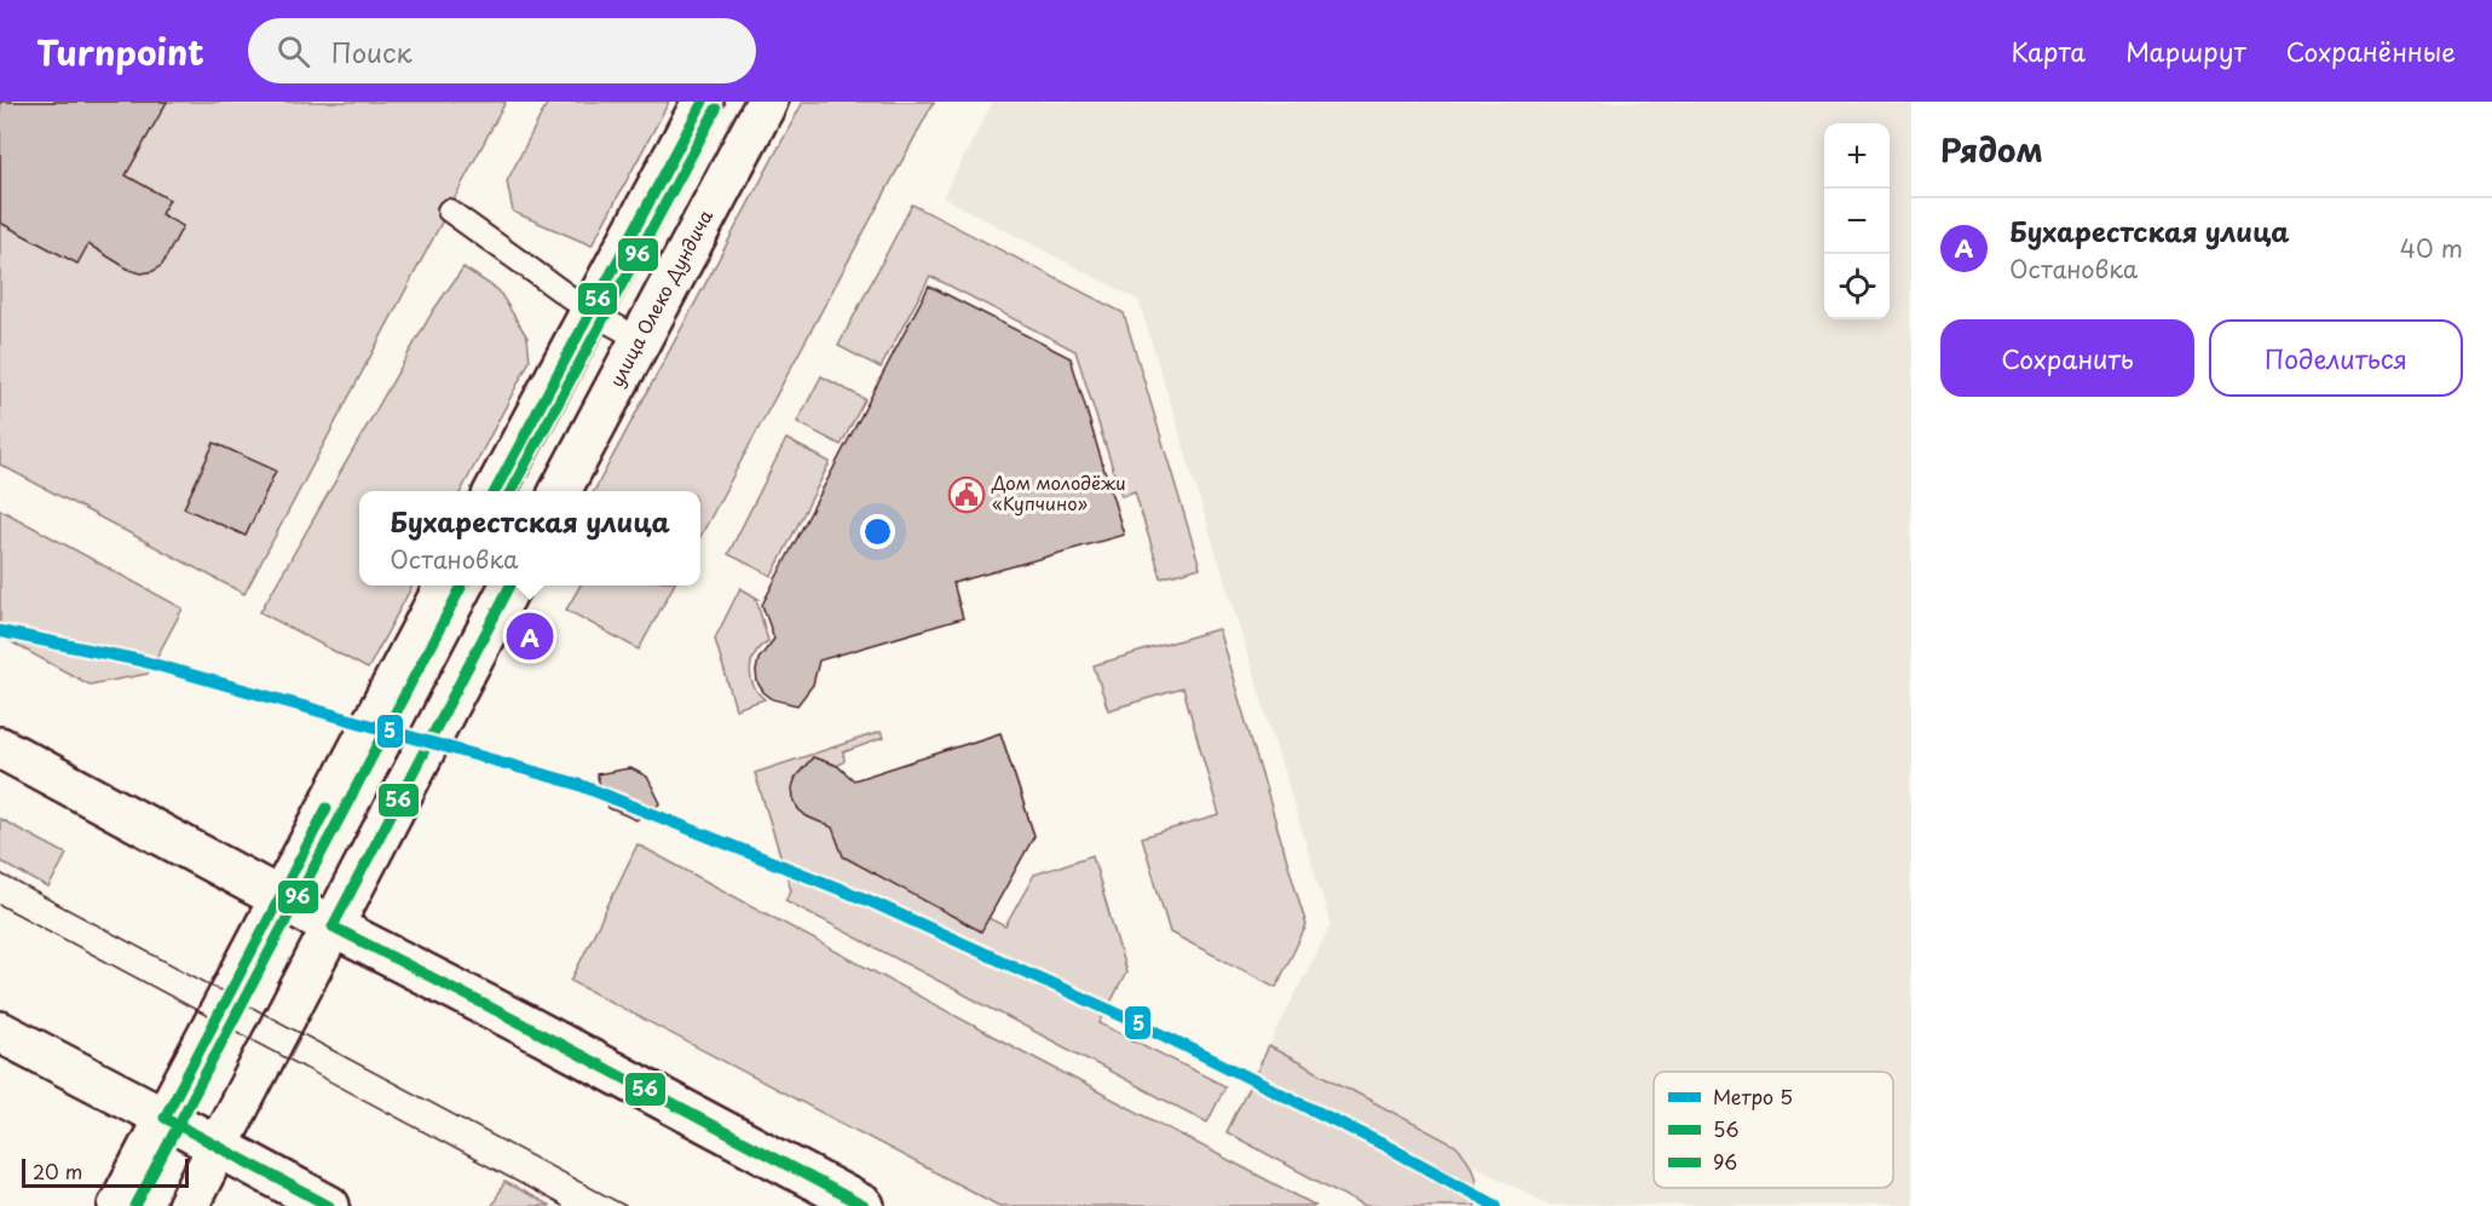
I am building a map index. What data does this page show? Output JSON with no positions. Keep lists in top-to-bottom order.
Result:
{
  "streets": {
    "street": ["улица Олеко Дундича"]
  },
  "places": {
    "public building": ["Дом молодёжи «Купчино»"]
  },
  "lines": ["transit line 56", "transit line 96", "metro line 5"],
  "legend": ["Метро 5", "56", "96"],
  "scale_bar": "20 m",
  "page": {
    "header": "Turnpoint",
    "search": "Поиск",
    "nav": ["Карта", "Маршрут", "Сохранённые"],
    "heading": "Рядом",
    "map_buttons": ["+", "−"],
    "list": [
      {
        "mark": "A",
        "name": "Бухарестская улица",
        "note": "Остановка",
        "value": "40 m"
      }
    ],
    "buttons": ["Сохранить", "Поделиться"],
    "popup": ["Бухарестская улица", "Остановка"],
    "pins": "A",
    "scale": "20 m"
  }
}
